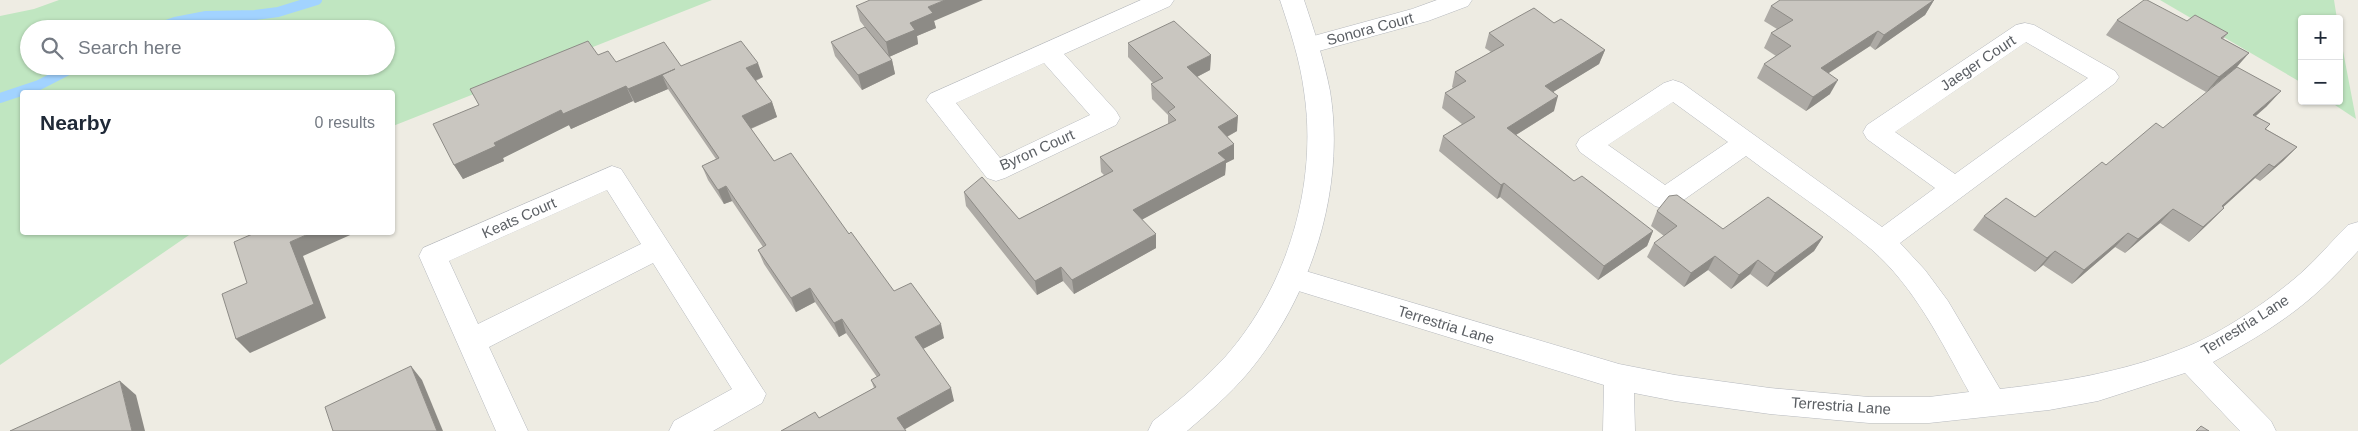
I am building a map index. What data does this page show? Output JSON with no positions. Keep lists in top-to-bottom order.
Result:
{
  "streets": {
    "street": [
      "Sonora Court",
      "Jaeger Court",
      "Byron Court",
      "Keats Court",
      "Terrestria Lane"
    ]
  },
  "page": {
    "map_buttons": ["+", "−"],
    "search": "Search here",
    "heading": ["Nearby", "0 results"]
  }
}
